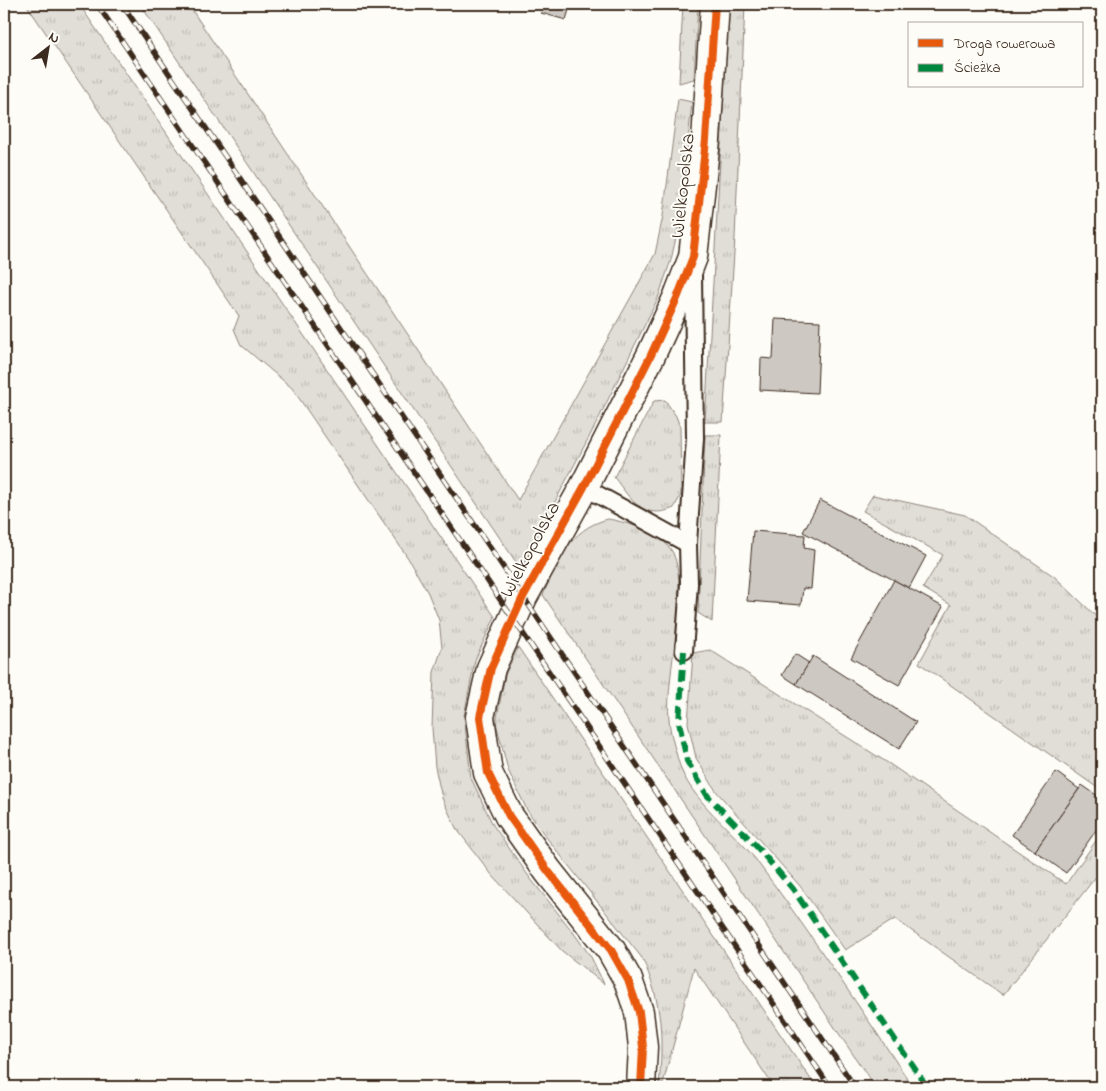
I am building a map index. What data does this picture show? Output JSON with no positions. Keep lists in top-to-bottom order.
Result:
{
  "streets": {
    "street": ["Wielkopolska"]
  },
  "legend": ["Droga rowerowa", "Ścieżka"],
  "north": "top right"
}
